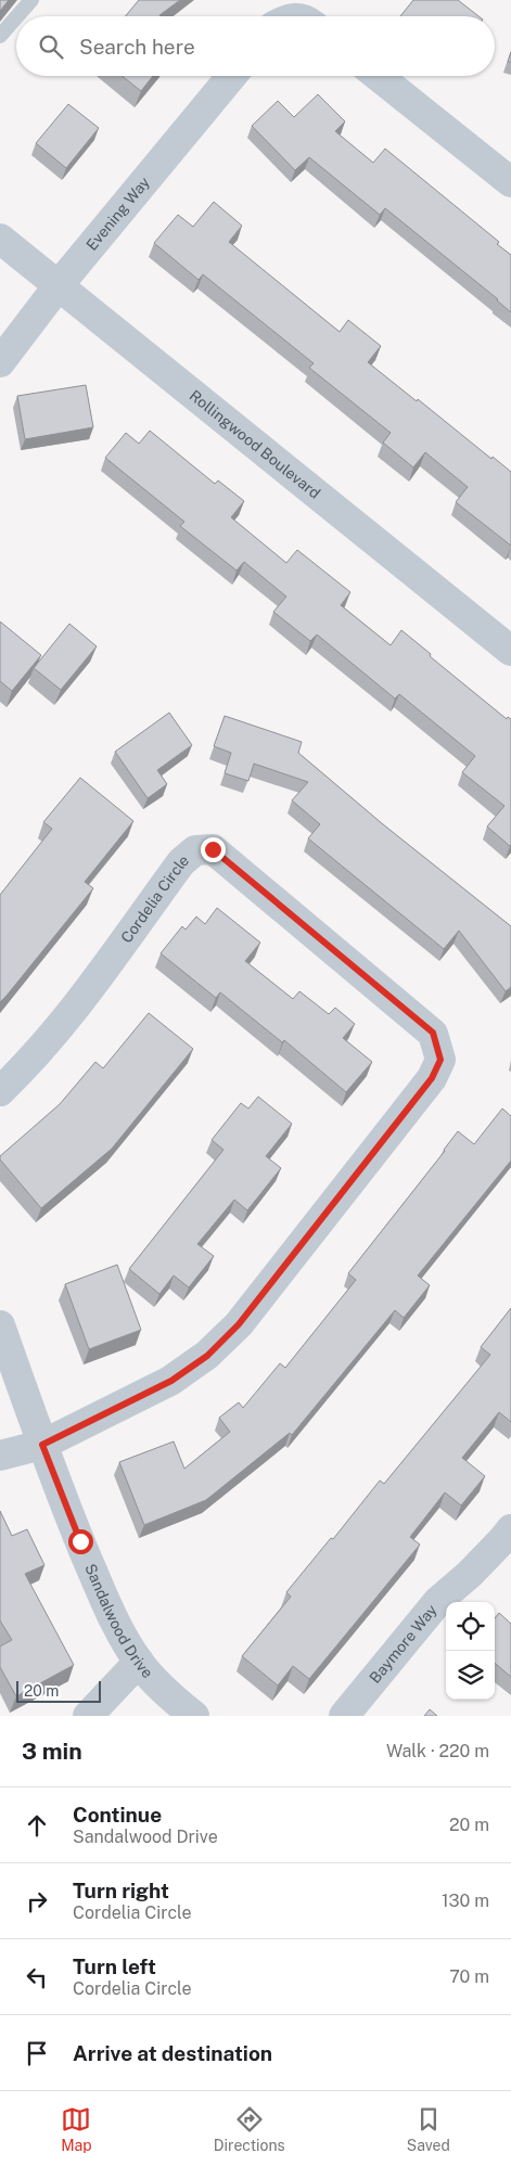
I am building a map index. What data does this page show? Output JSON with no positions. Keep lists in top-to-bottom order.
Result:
{
  "streets": {
    "street": [
      "Evening Way",
      "Rollingwood Boulevard",
      "Cordelia Circle",
      "Sandalwood Drive",
      "Baymore Way"
    ]
  },
  "crossings": [
    ["Evening Way", "Rollingwood Boulevard"],
    ["Cordelia Circle", "Sandalwood Drive"]
  ],
  "scale_bar": "20 m",
  "page": {
    "search": "Search here",
    "scale": "20 m",
    "heading": ["3 min", "Walk · 220 m"],
    "list": [
      ["Continue", "Sandalwood Drive", "20 m"],
      ["Turn right", "Cordelia Circle", "130 m"],
      ["Turn left", "Cordelia Circle", "70 m"],
      "Arrive at destination"
    ],
    "nav": ["Map", "Directions", "Saved"]
  }
}
